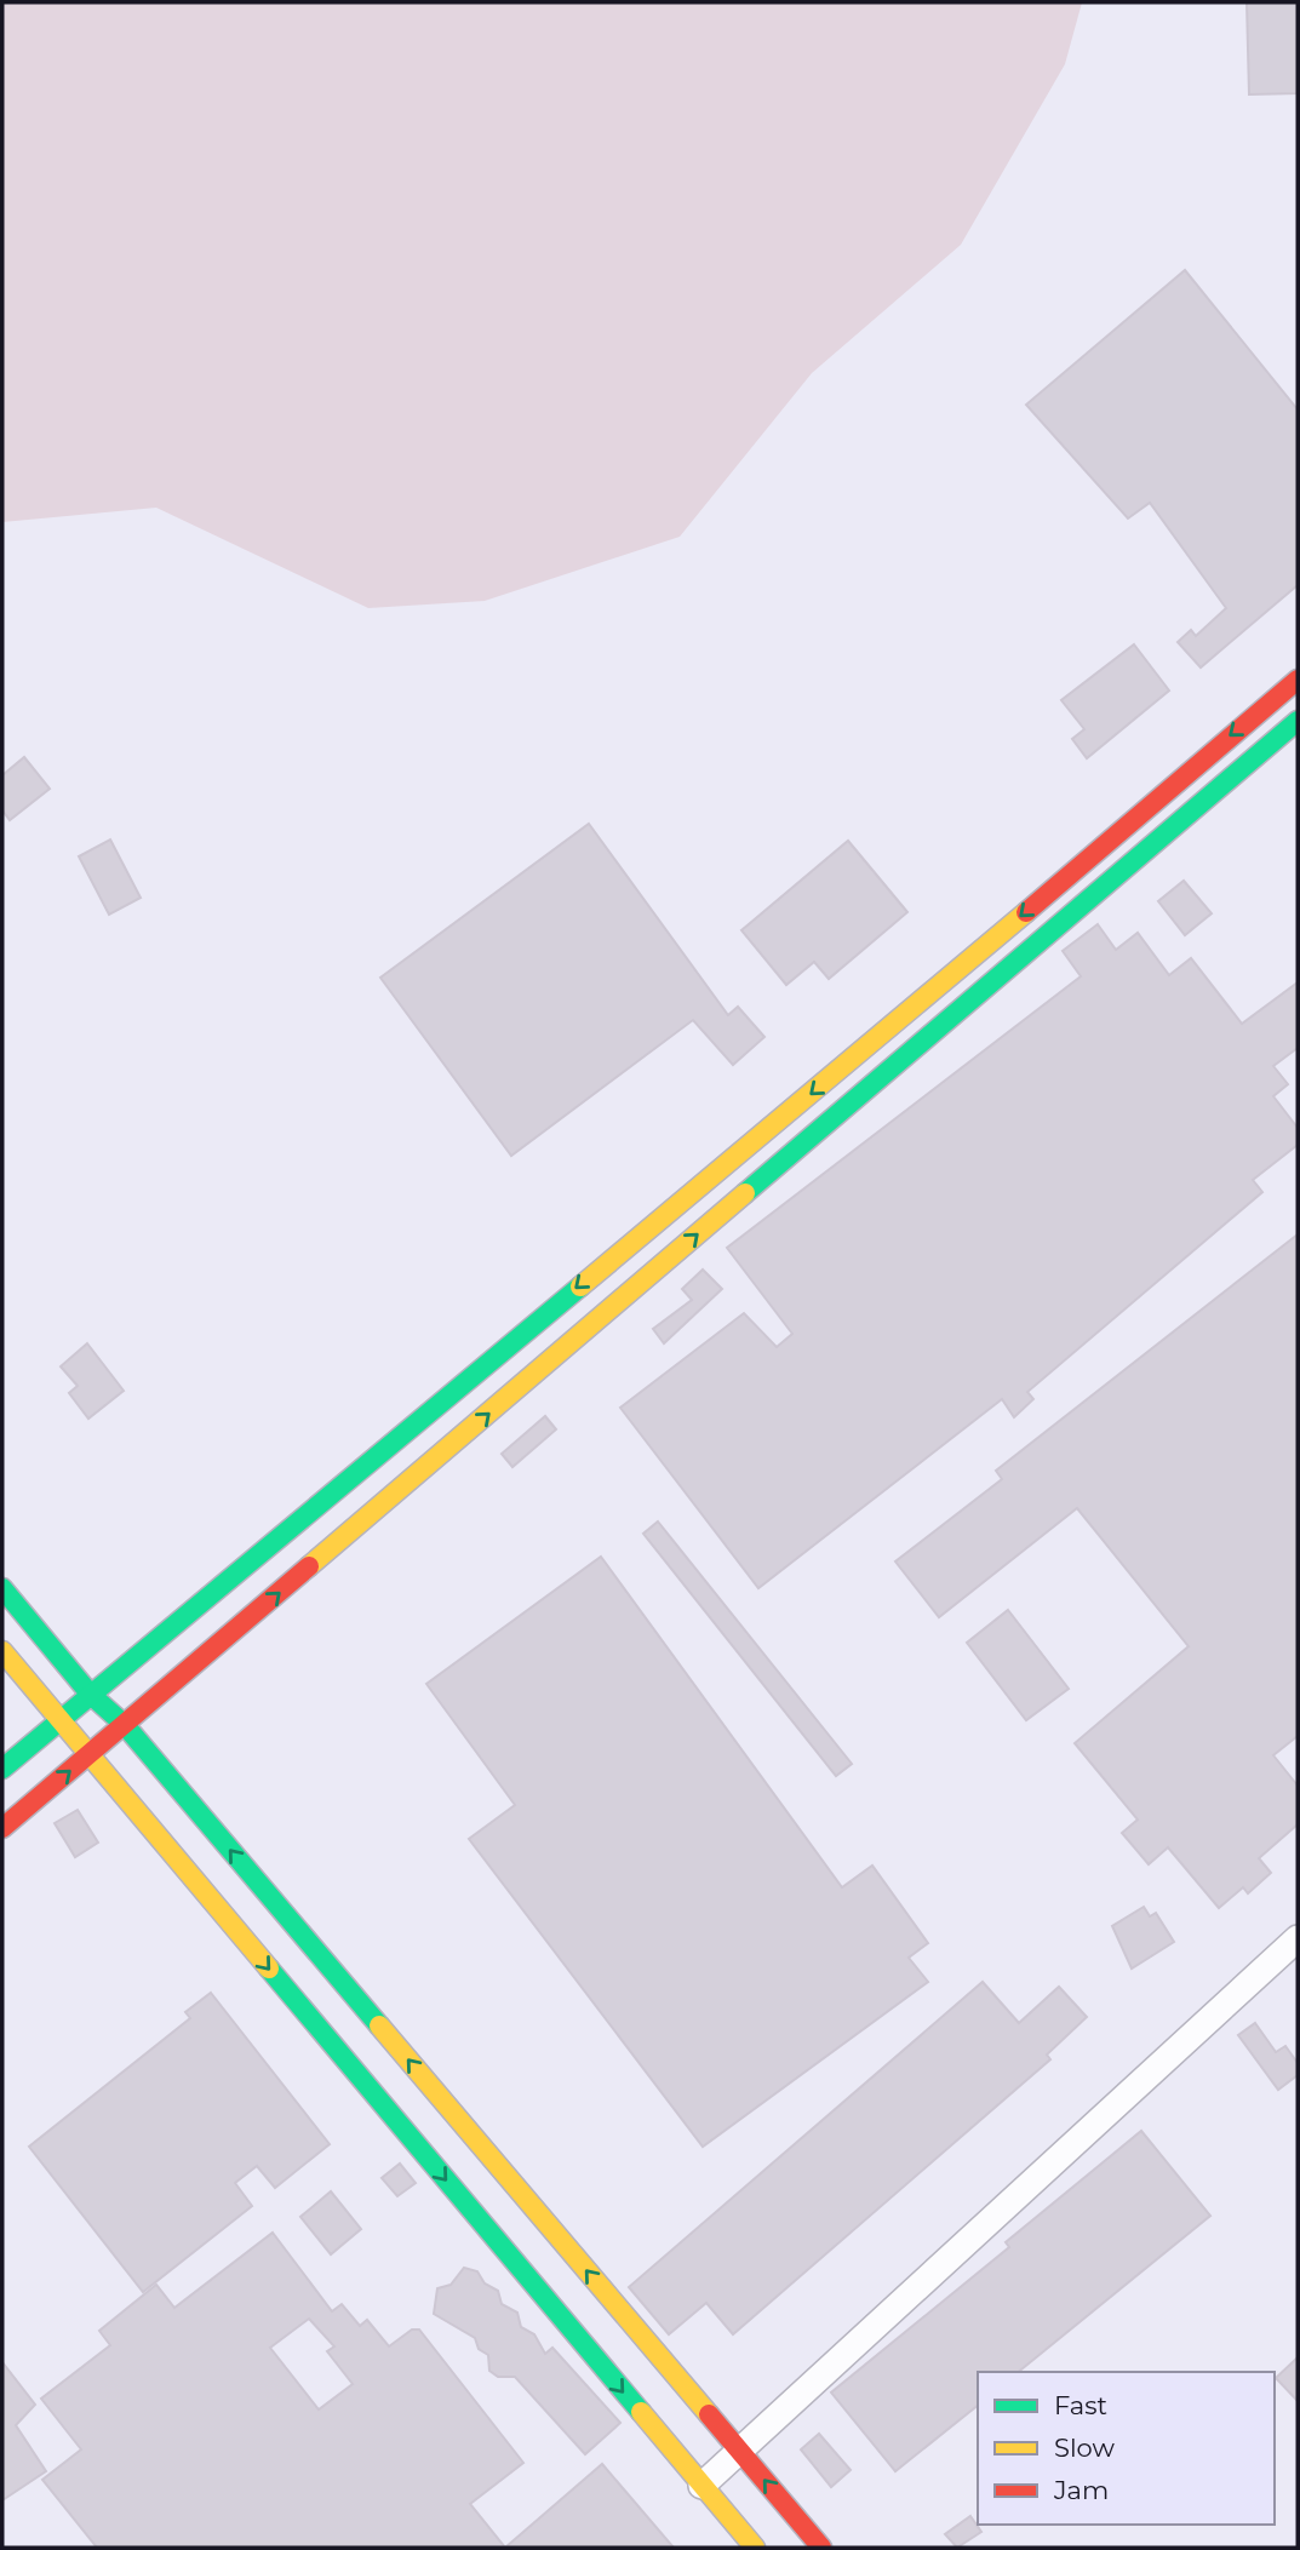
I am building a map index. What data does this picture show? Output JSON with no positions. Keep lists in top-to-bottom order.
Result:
{
  "legend": ["Fast", "Slow", "Jam"]
}
